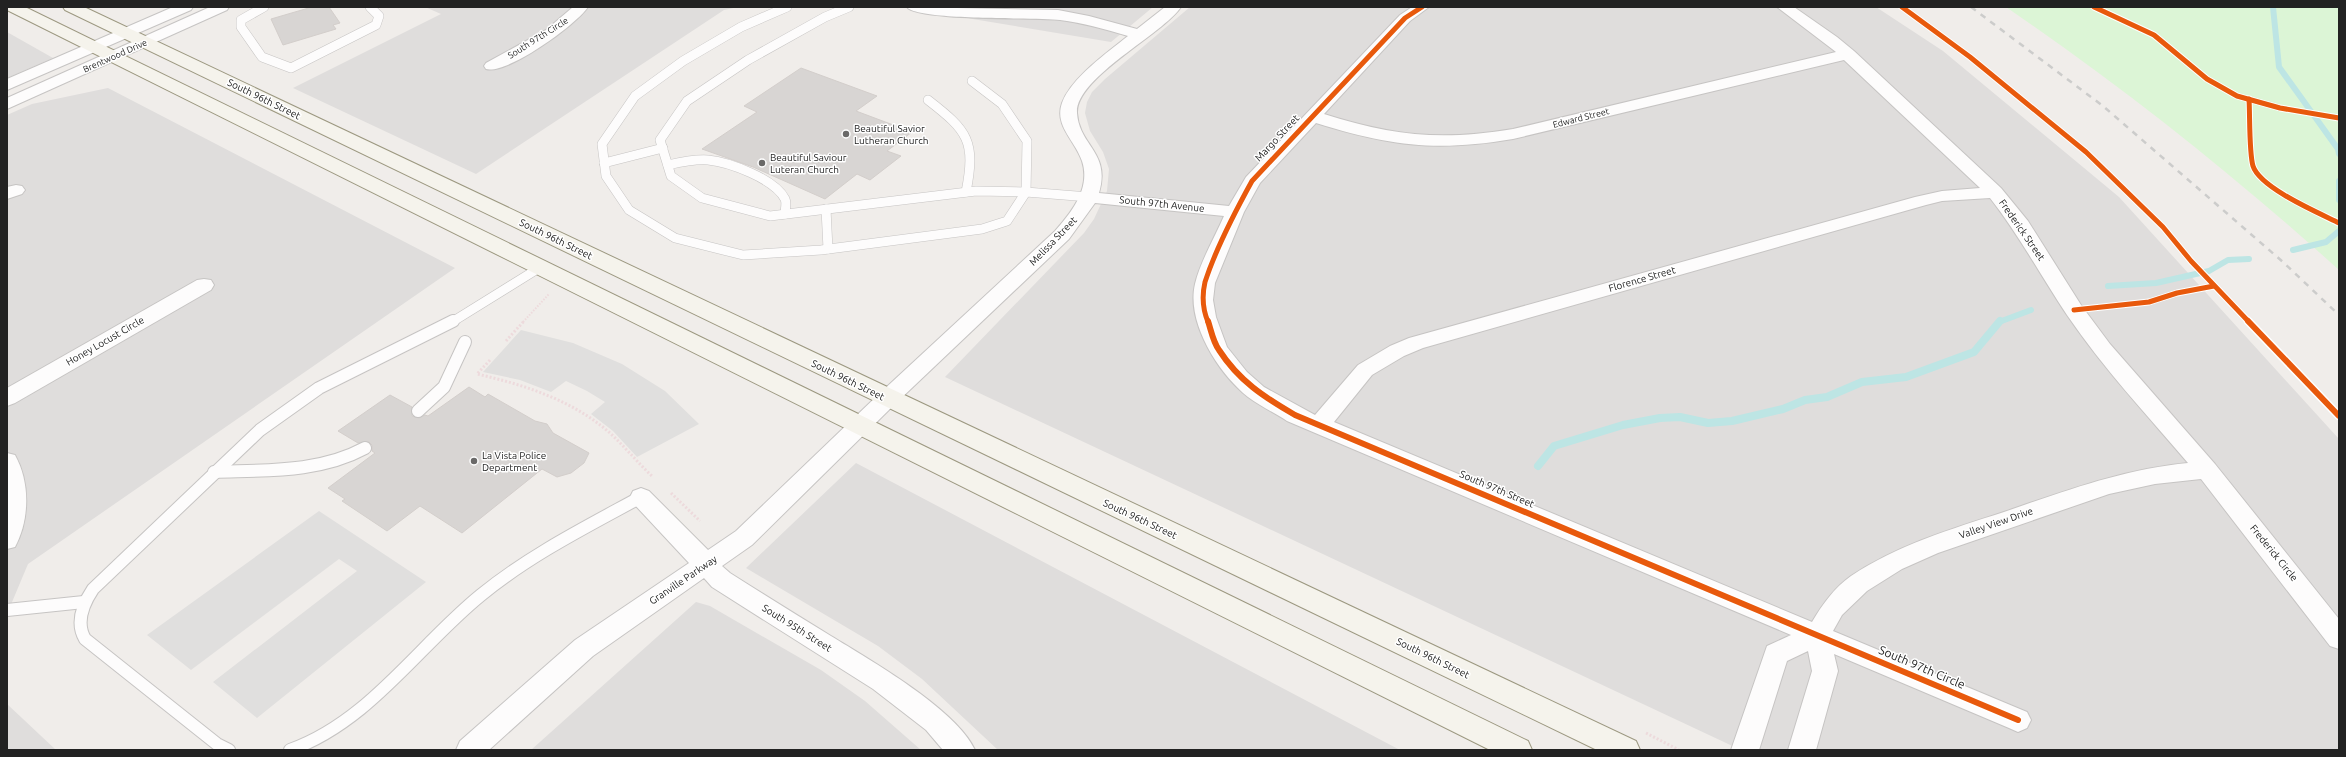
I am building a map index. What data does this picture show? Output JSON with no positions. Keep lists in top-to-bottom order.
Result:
{
  "streets": {
    "main road": ["South 96th Street"],
    "street": [
      "South 97th Circle",
      "Brentwood Drive",
      "Edward Street",
      "Margo Street",
      "South 97th Avenue",
      "Frederick Street",
      "Melissa Street",
      "Florence Street",
      "Honey Locust Circle",
      "South 97th Street",
      "Valley View Drive",
      "Frederick Circle",
      "Granville Parkway",
      "South 95th Street"
    ]
  },
  "crossings": [
    ["South 97th Circle", "South 97th Street"],
    ["South 97th Circle", "Valley View Drive"],
    ["Brentwood Drive", "South 96th Street"],
    ["South 96th Street", "Melissa Street"],
    ["South 96th Street", "Granville Parkway"],
    ["Edward Street", "Margo Street"],
    ["Edward Street", "Frederick Street"],
    ["Margo Street", "South 97th Avenue"],
    ["Margo Street", "South 97th Street"],
    ["South 97th Avenue", "Melissa Street"],
    ["Frederick Street", "Florence Street"],
    ["Frederick Street", "Valley View Drive"],
    ["Frederick Street", "Frederick Circle"],
    ["Melissa Street", "Granville Parkway"],
    ["Florence Street", "South 97th Street"],
    ["South 97th Street", "Valley View Drive"],
    ["Valley View Drive", "Frederick Circle"],
    ["Granville Parkway", "South 95th Street"]
  ],
  "places": ["Beautiful Savior Lutheran Church", "Beautiful Saviour Luteran Church", "La Vista Police Department"]
}
